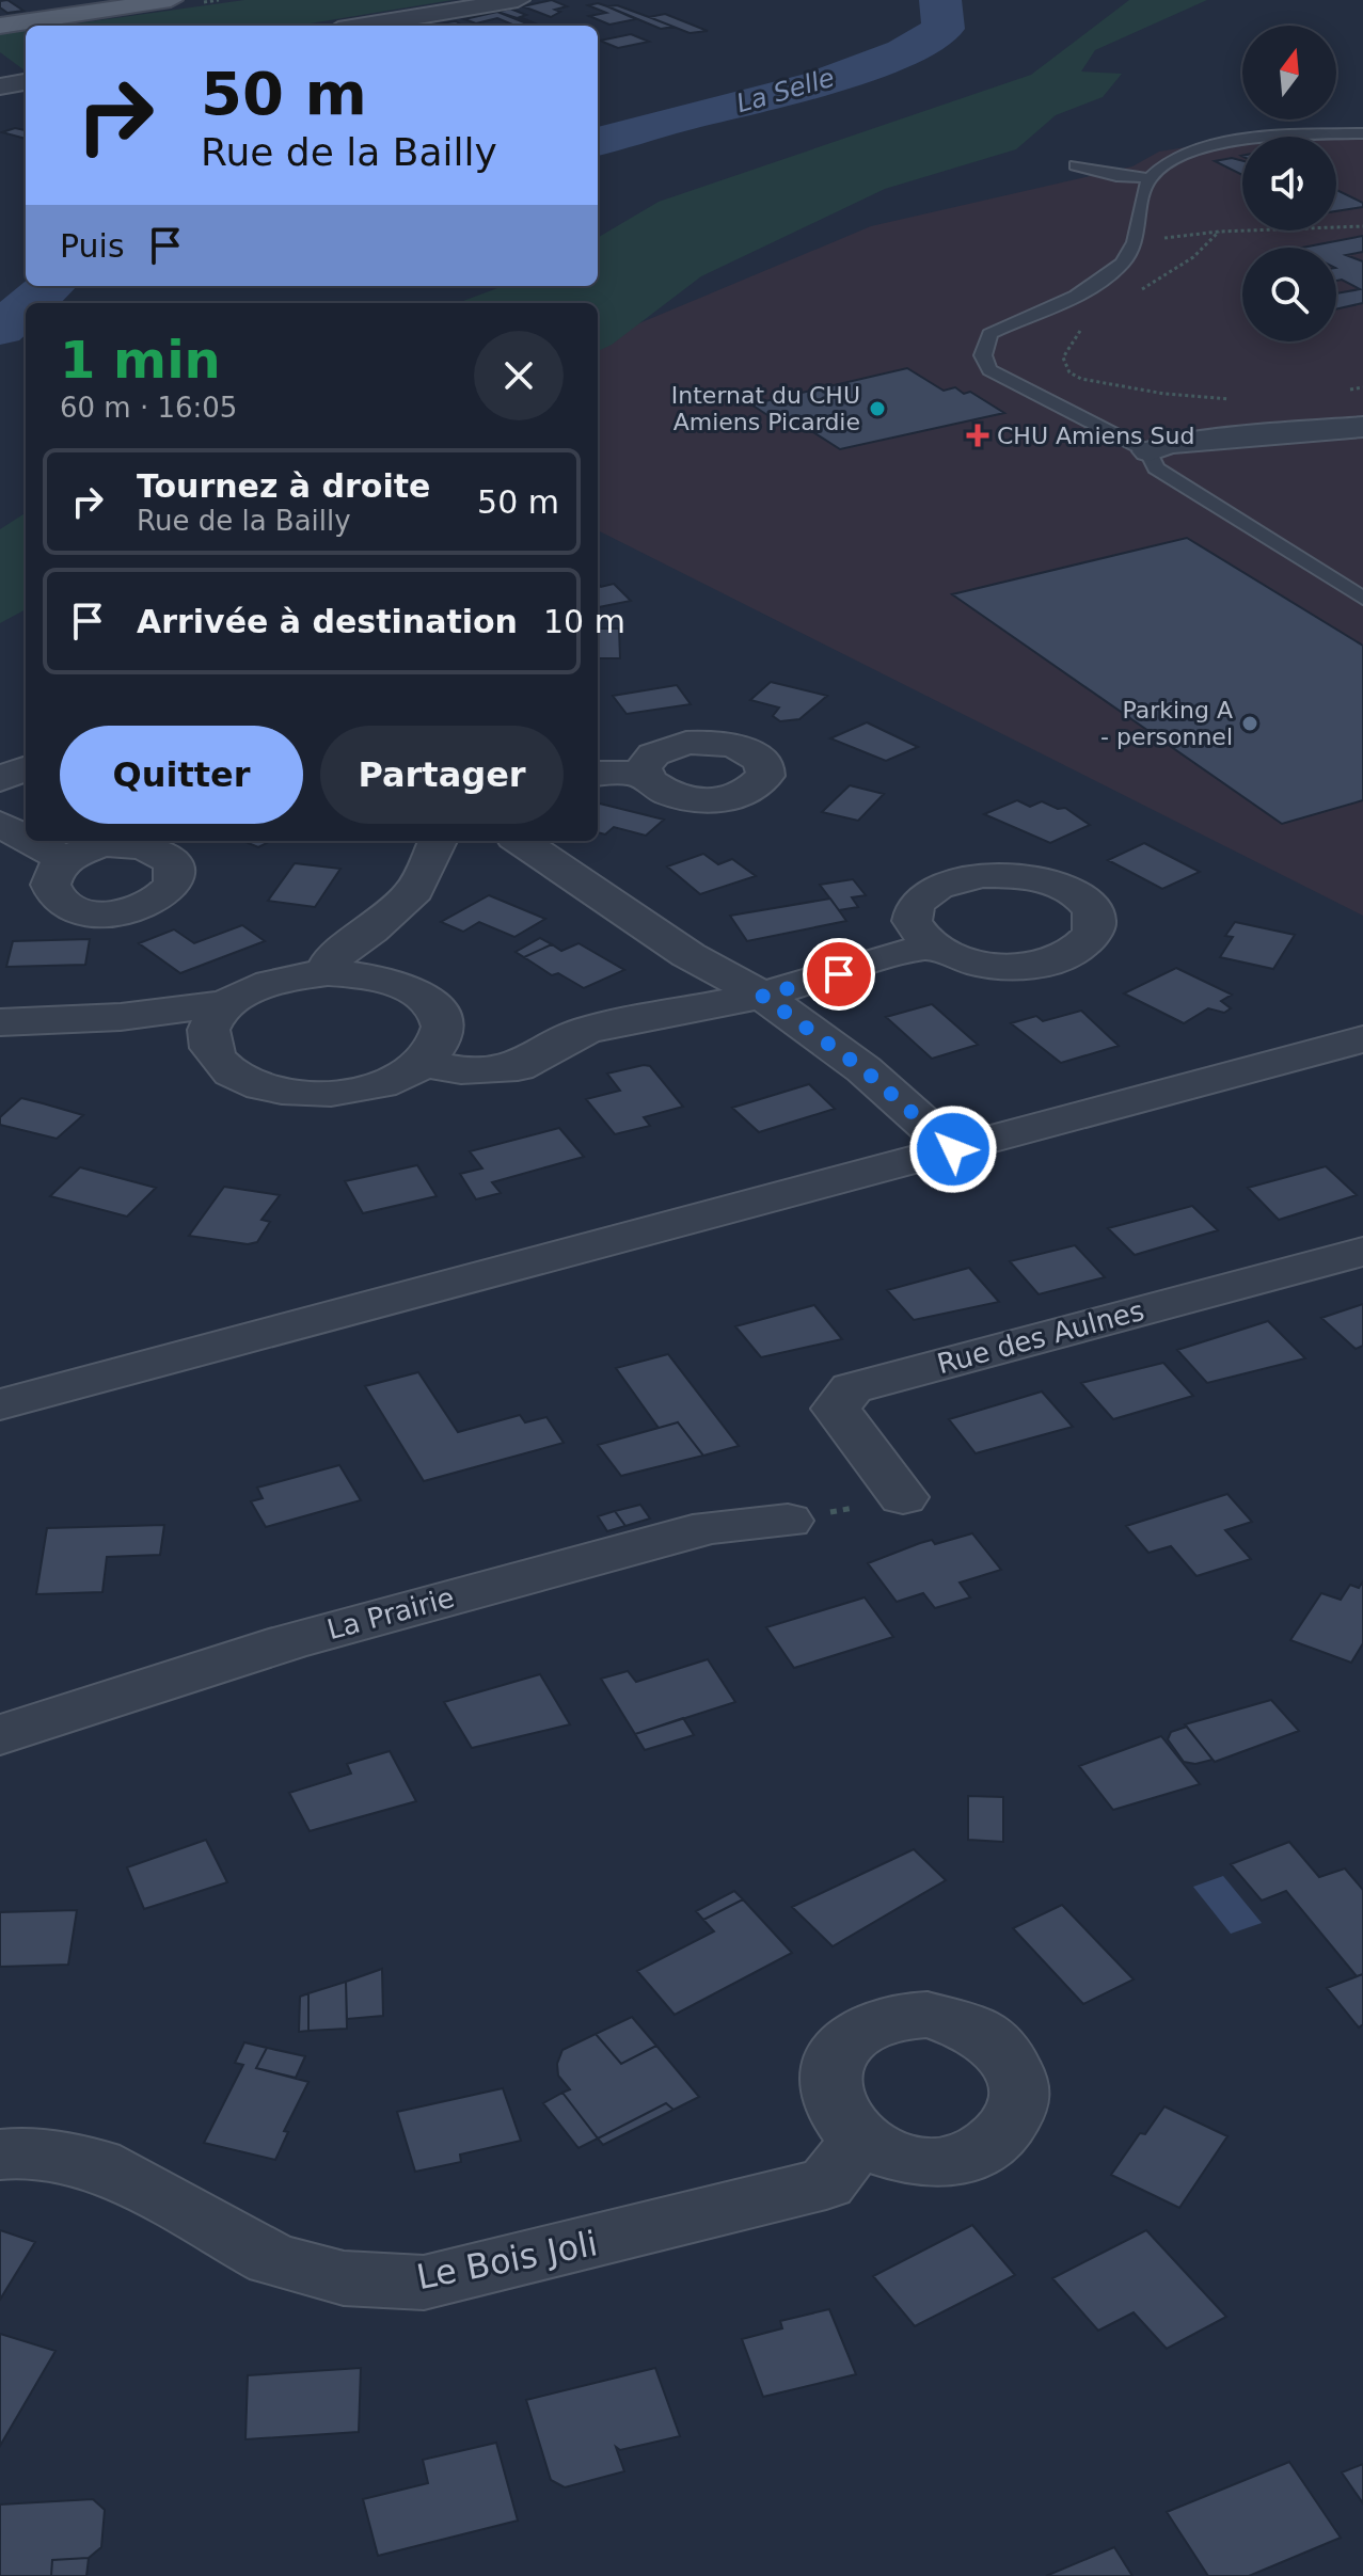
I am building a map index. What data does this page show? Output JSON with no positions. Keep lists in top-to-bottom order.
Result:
{
  "streets": {
    "street": ["Rue des Aulnes", "La Prairie", "Le Bois Joli"]
  },
  "water": ["La Selle"],
  "places": {
    "other": ["Internat du CHU Amiens Picardie", "Parking A - personnel"],
    "health": ["CHU Amiens Sud"]
  },
  "north": "top",
  "page": {
    "turn": ["50 m", "Rue de la Bailly"],
    "then": "Puis",
    "heading": ["1 min", "60 m · 16:05"],
    "list": [
      {
        "name": "Tournez à droite",
        "note": "Rue de la Bailly",
        "value": "50 m"
      },
      {
        "name": "Arrivée à destination",
        "value": "10 m"
      }
    ],
    "buttons": ["Quitter", "Partager"]
  }
}
